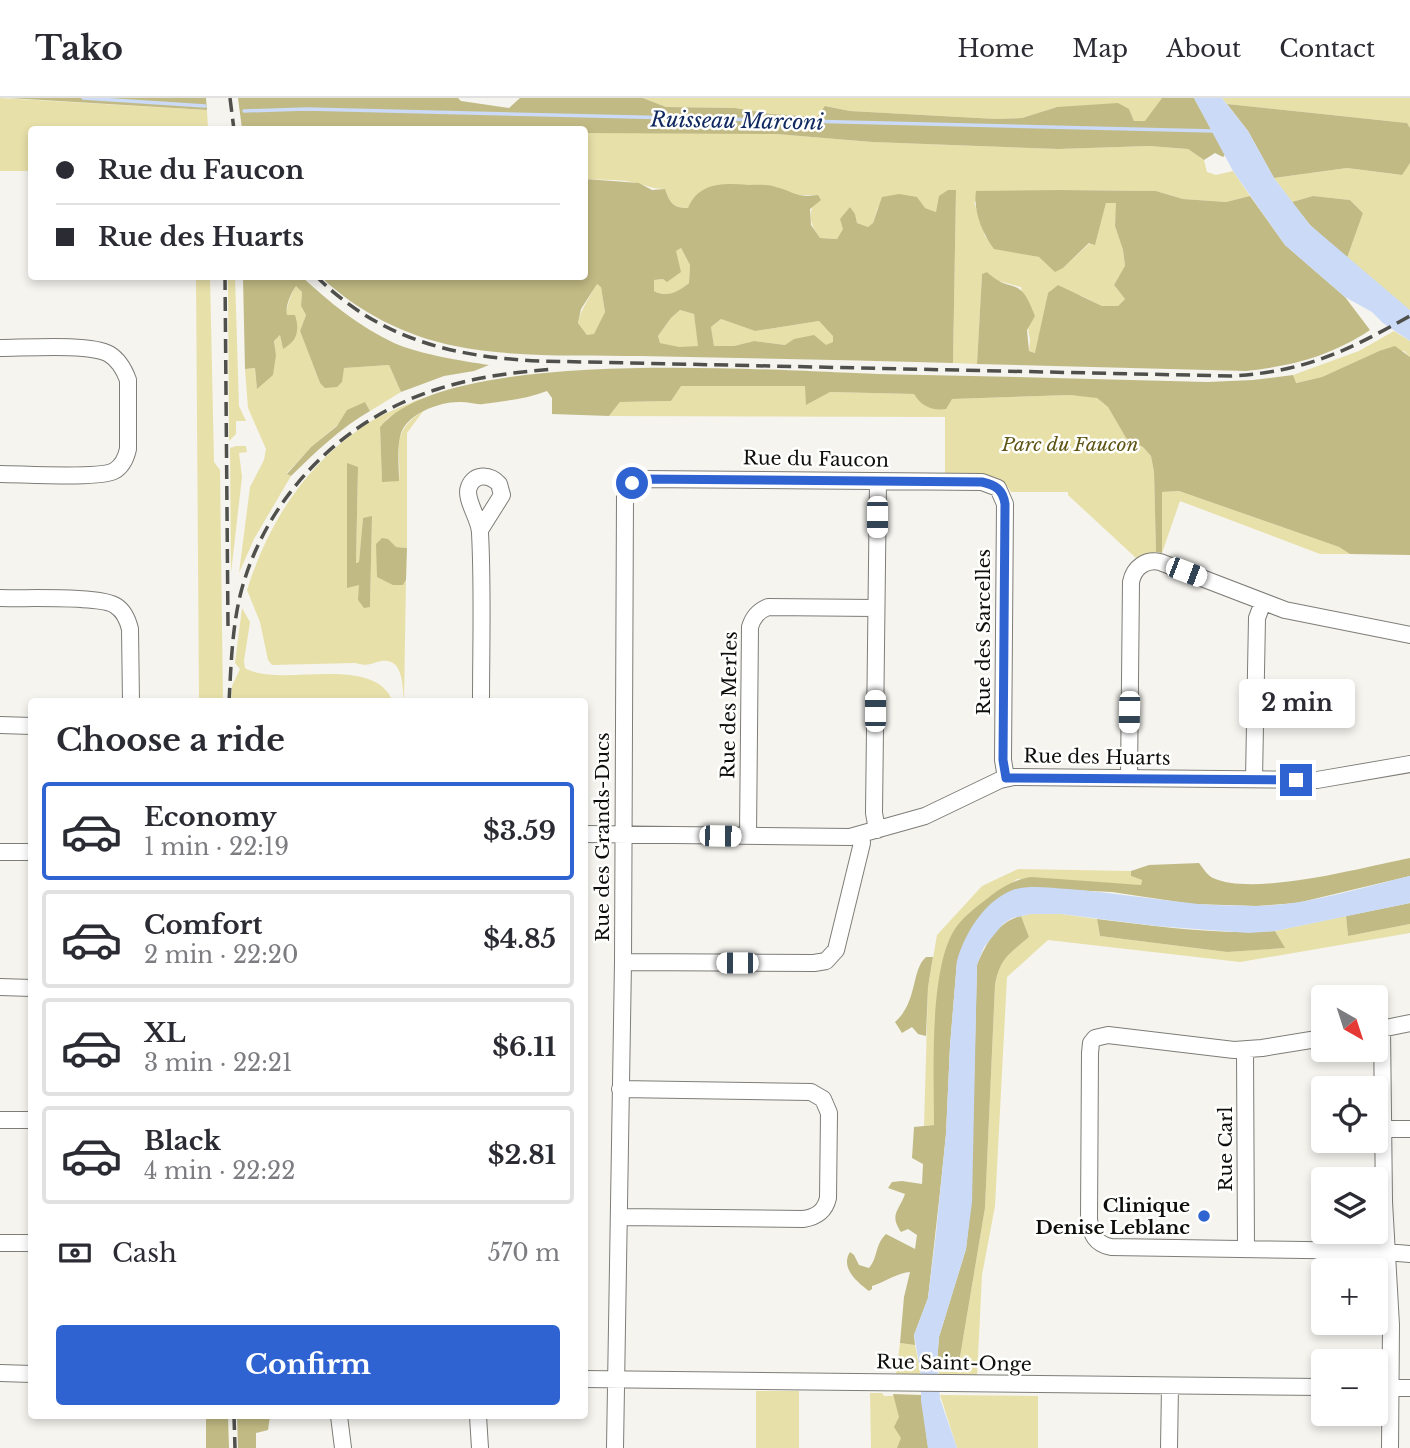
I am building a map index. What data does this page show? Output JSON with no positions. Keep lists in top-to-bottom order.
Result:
{
  "streets": {
    "street": [
      "Rue du Faucon",
      "Rue des Sarcelles",
      "Rue des Merles",
      "Rue des Huarts",
      "Rue des Grands-Ducs",
      "Rue Carl",
      "Rue Saint-Onge"
    ]
  },
  "crossings": [
    ["Rue du Faucon", "Rue des Sarcelles"],
    ["Rue du Faucon", "Rue des Grands-Ducs"],
    ["Rue des Sarcelles", "Rue des Huarts"],
    ["Rue des Merles", "Rue des Huarts"],
    ["Rue des Huarts", "Rue des Grands-Ducs"],
    ["Rue des Grands-Ducs", "Rue Saint-Onge"]
  ],
  "water": ["Ruisseau Marconi"],
  "parks": ["Parc du Faucon"],
  "places": ["Clinique Denise Leblanc"],
  "north": "bottom right",
  "page": {
    "header": "Tako",
    "nav": [
      "Home",
      "Map",
      "About",
      "Contact"
    ],
    "banner": ["Rue du Faucon", "Rue des Huarts"],
    "bubble": "2 min",
    "heading": "Choose a ride",
    "list": [
      {
        "name": "Economy",
        "note": "1 min · 22:19",
        "value": "$3.59"
      },
      {
        "name": "Comfort",
        "note": "2 min · 22:20",
        "value": "$4.85"
      },
      {
        "name": "XL",
        "note": "3 min · 22:21",
        "value": "$6.11"
      },
      {
        "name": "Black",
        "note": "4 min · 22:22",
        "value": "$2.81"
      }
    ],
    "map_buttons": ["+", "−"],
    "pay": ["Cash", "570 m"],
    "buttons": "Confirm"
  }
}
